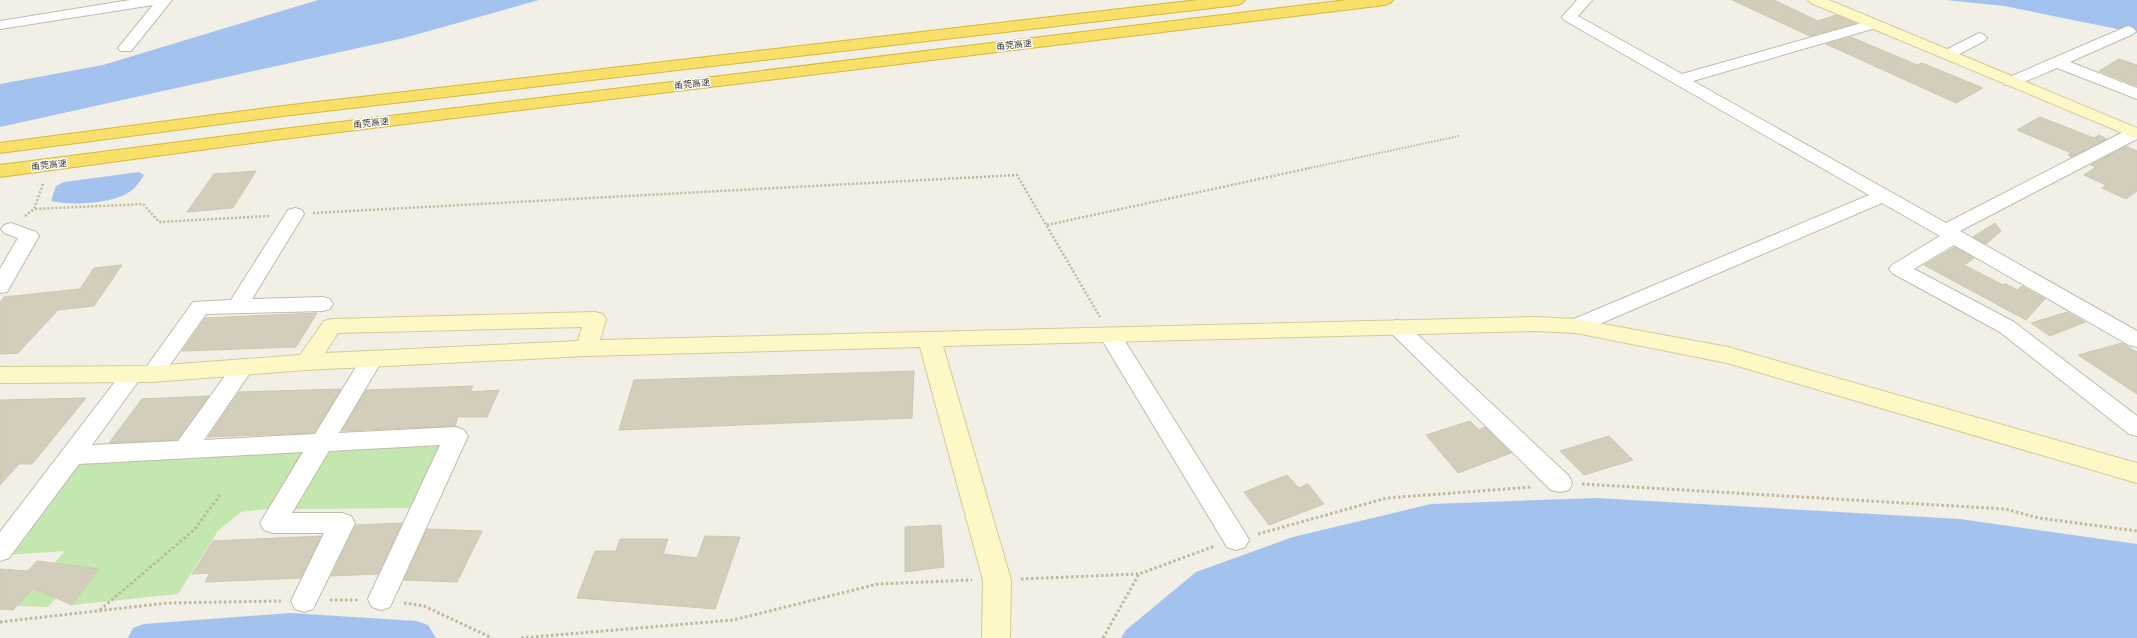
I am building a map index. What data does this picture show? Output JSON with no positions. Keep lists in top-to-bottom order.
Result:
{
  "streets": {
    "highway": ["甬莞高速"]
  }
}
